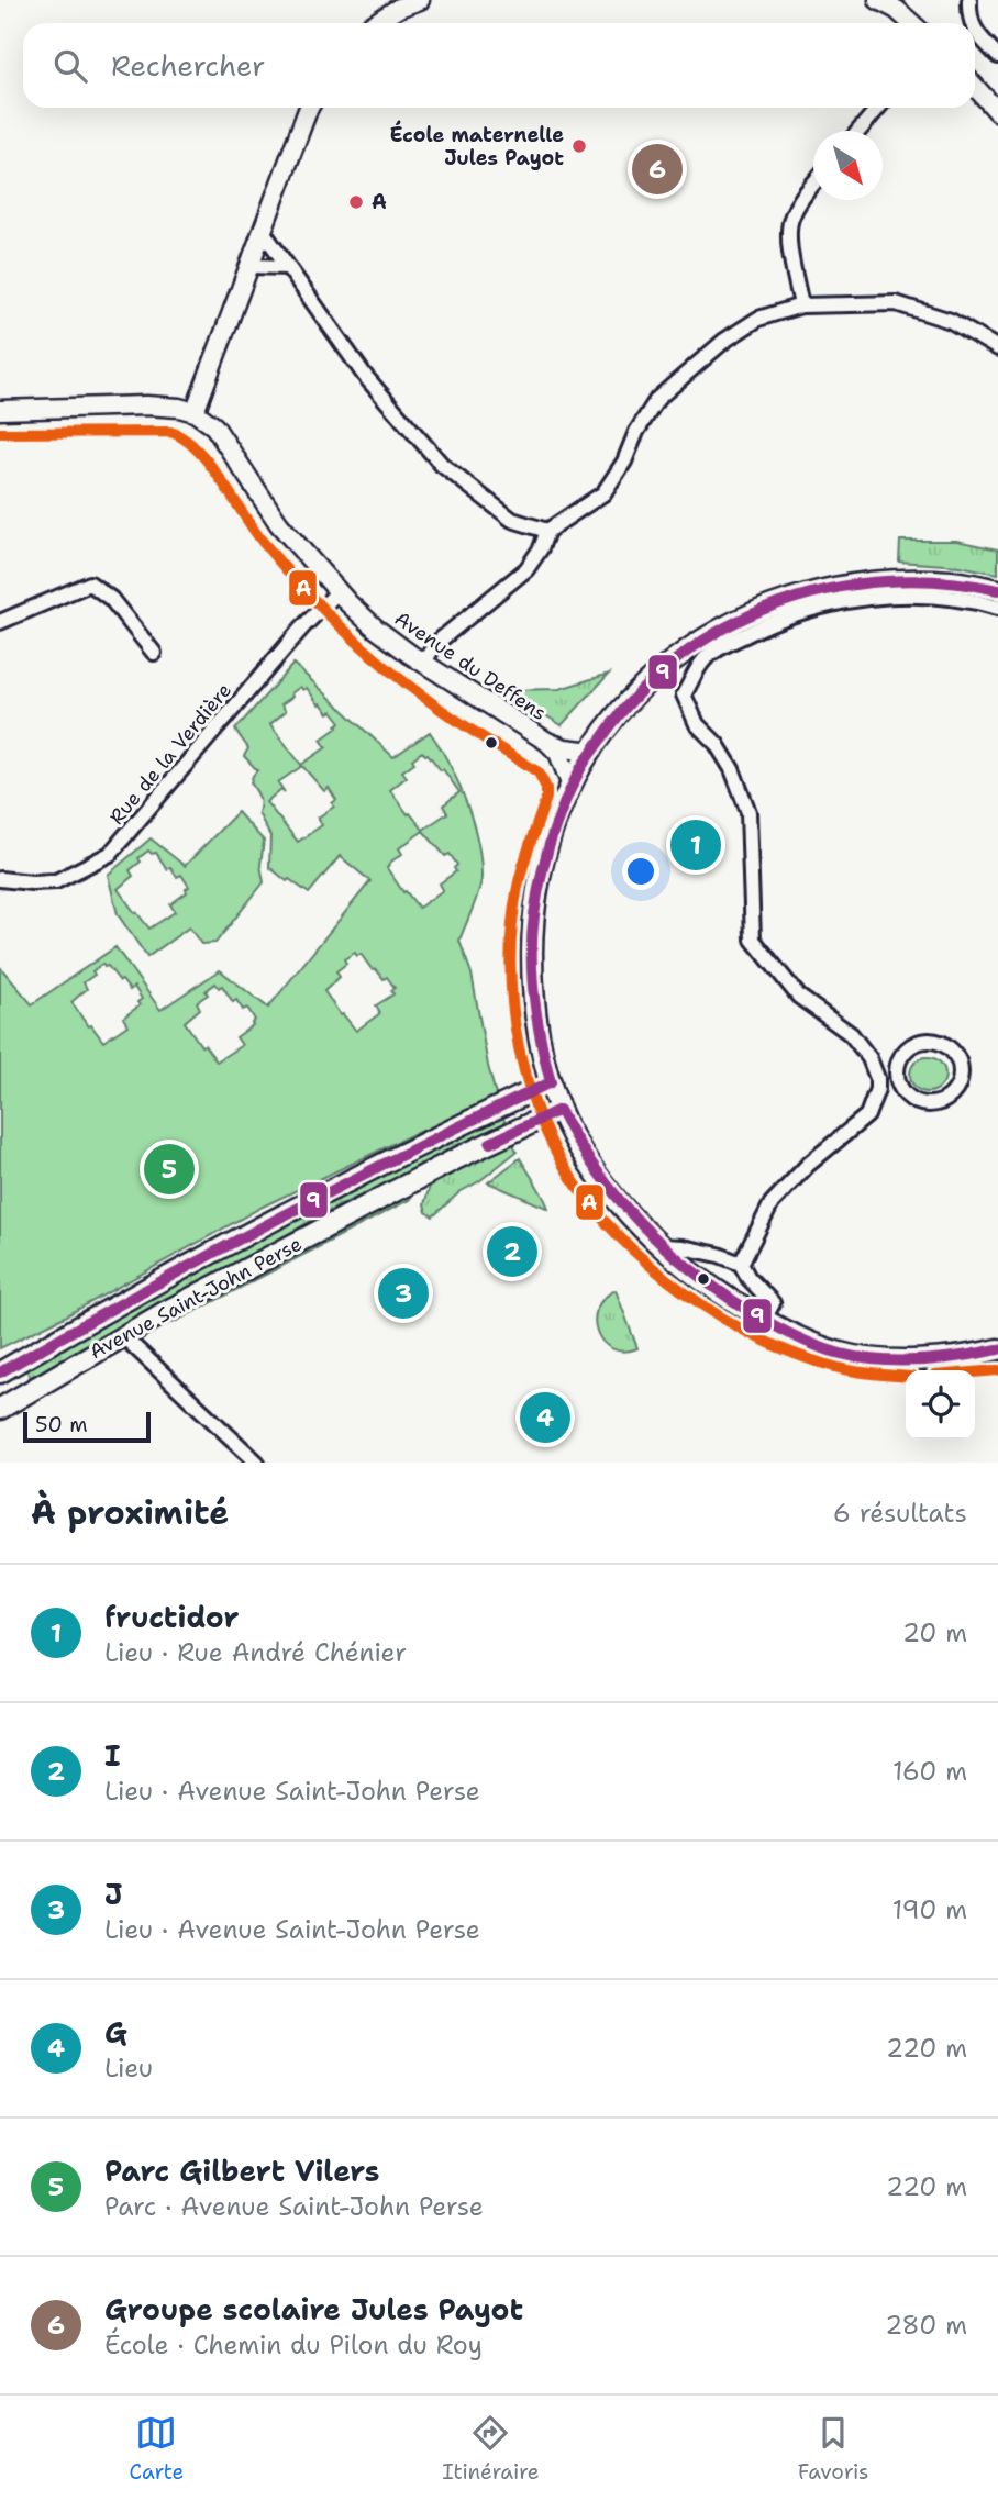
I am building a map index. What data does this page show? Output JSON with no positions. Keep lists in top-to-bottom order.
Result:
{
  "streets": {
    "main road": ["Avenue Saint-John Perse"],
    "street": ["Avenue du Deffens", "Rue de la Verdière"]
  },
  "crossings": [
    ["Avenue du Deffens", "Rue de la Verdière"]
  ],
  "places": ["École maternelle Jules Payot", "A"],
  "lines": ["transit line A", "transit line 9"],
  "scale_bar": "50 m",
  "north": "bottom right",
  "page": {
    "search": "Rechercher",
    "pins": [
      "6",
      "1",
      "5",
      "2",
      "3",
      "4"
    ],
    "scale": "50 m",
    "heading": ["À proximité", "6 résultats"],
    "list": [
      {
        "mark": "1",
        "name": "fructidor",
        "note": "Lieu · Rue André Chénier",
        "value": "20 m"
      },
      {
        "mark": "2",
        "name": "I",
        "note": "Lieu · Avenue Saint-John Perse",
        "value": "160 m"
      },
      {
        "mark": "3",
        "name": "J",
        "note": "Lieu · Avenue Saint-John Perse",
        "value": "190 m"
      },
      {
        "mark": "4",
        "name": "G",
        "note": "Lieu",
        "value": "220 m"
      },
      {
        "mark": "5",
        "name": "Parc Gilbert Vilers",
        "note": "Parc · Avenue Saint-John Perse",
        "value": "220 m"
      },
      {
        "mark": "6",
        "name": "Groupe scolaire Jules Payot",
        "note": "École · Chemin du Pilon du Roy",
        "value": "280 m"
      }
    ],
    "nav": ["Carte", "Itinéraire", "Favoris"]
  }
}
